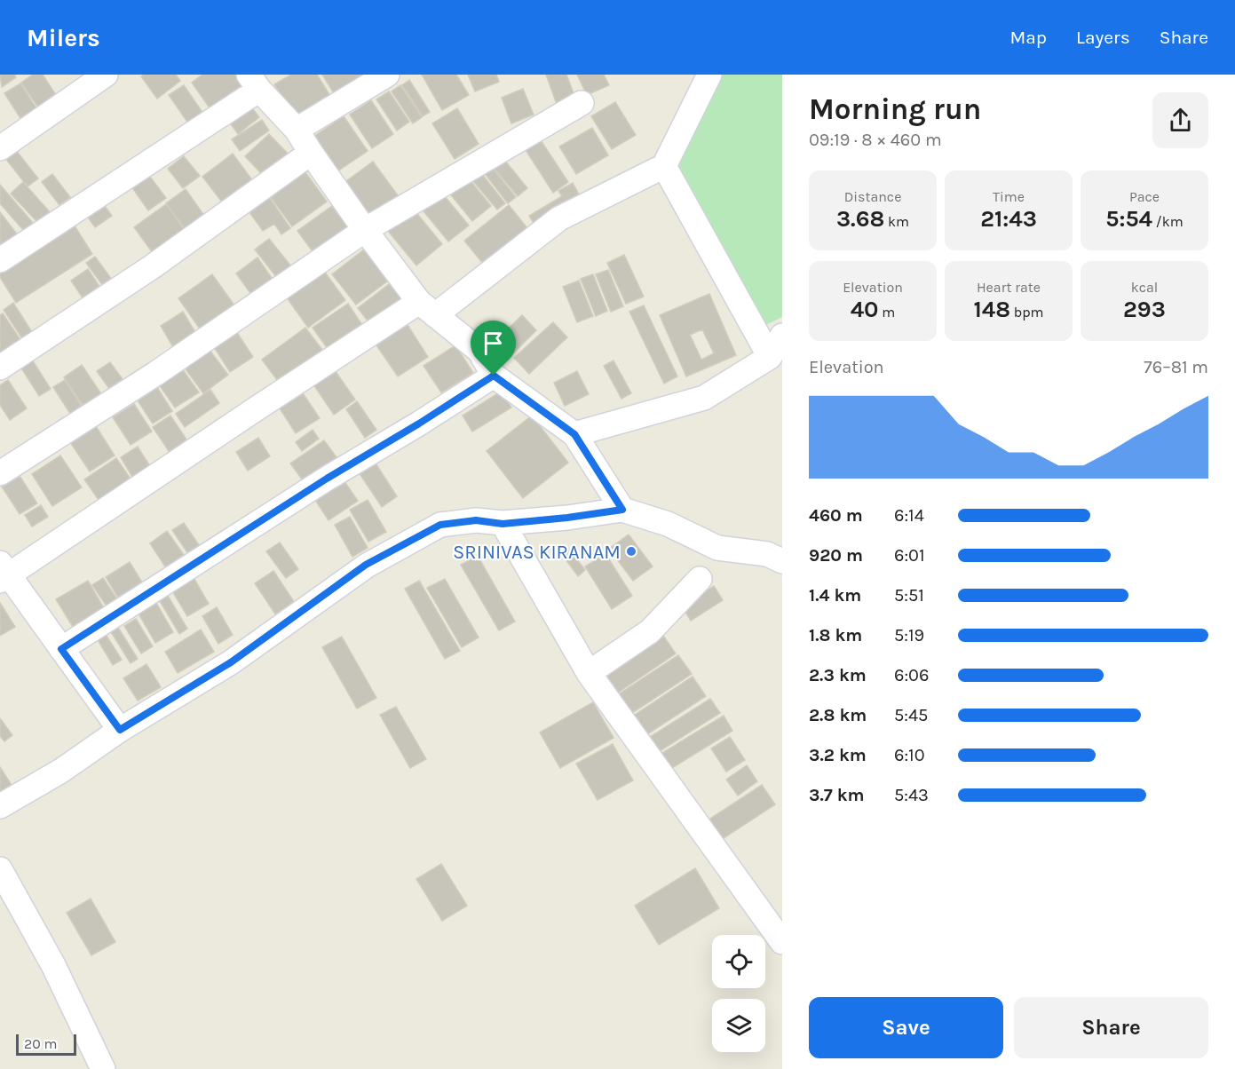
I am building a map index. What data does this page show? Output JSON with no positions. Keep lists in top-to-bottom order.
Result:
{
  "places": ["SRINIVAS KIRANAM"],
  "scale_bar": "20 m",
  "page": {
    "header": "Milers",
    "nav": ["Map", "Layers", "Share"],
    "heading": ["Morning run", "09:19 · 8 × 460 m"],
    "stats": [
      ["Distance", "3.68 km"],
      ["Time", "21:43"],
      ["Pace", "5:54 /km"],
      ["Elevation", "40 m"],
      ["Heart rate", "148 bpm"],
      ["kcal", "293"]
    ],
    "chart": ["Elevation", "76–81 m"],
    "list": [
      {
        "name": "460 m",
        "note": "6:14"
      },
      {
        "name": "920 m",
        "note": "6:01"
      },
      {
        "name": "1.4 km",
        "note": "5:51"
      },
      {
        "name": "1.8 km",
        "note": "5:19"
      },
      {
        "name": "2.3 km",
        "note": "6:06"
      },
      {
        "name": "2.8 km",
        "note": "5:45"
      },
      {
        "name": "3.2 km",
        "note": "6:10"
      },
      {
        "name": "3.7 km",
        "note": "5:43"
      }
    ],
    "buttons": ["Save", "Share"],
    "scale": "20 m"
  }
}
